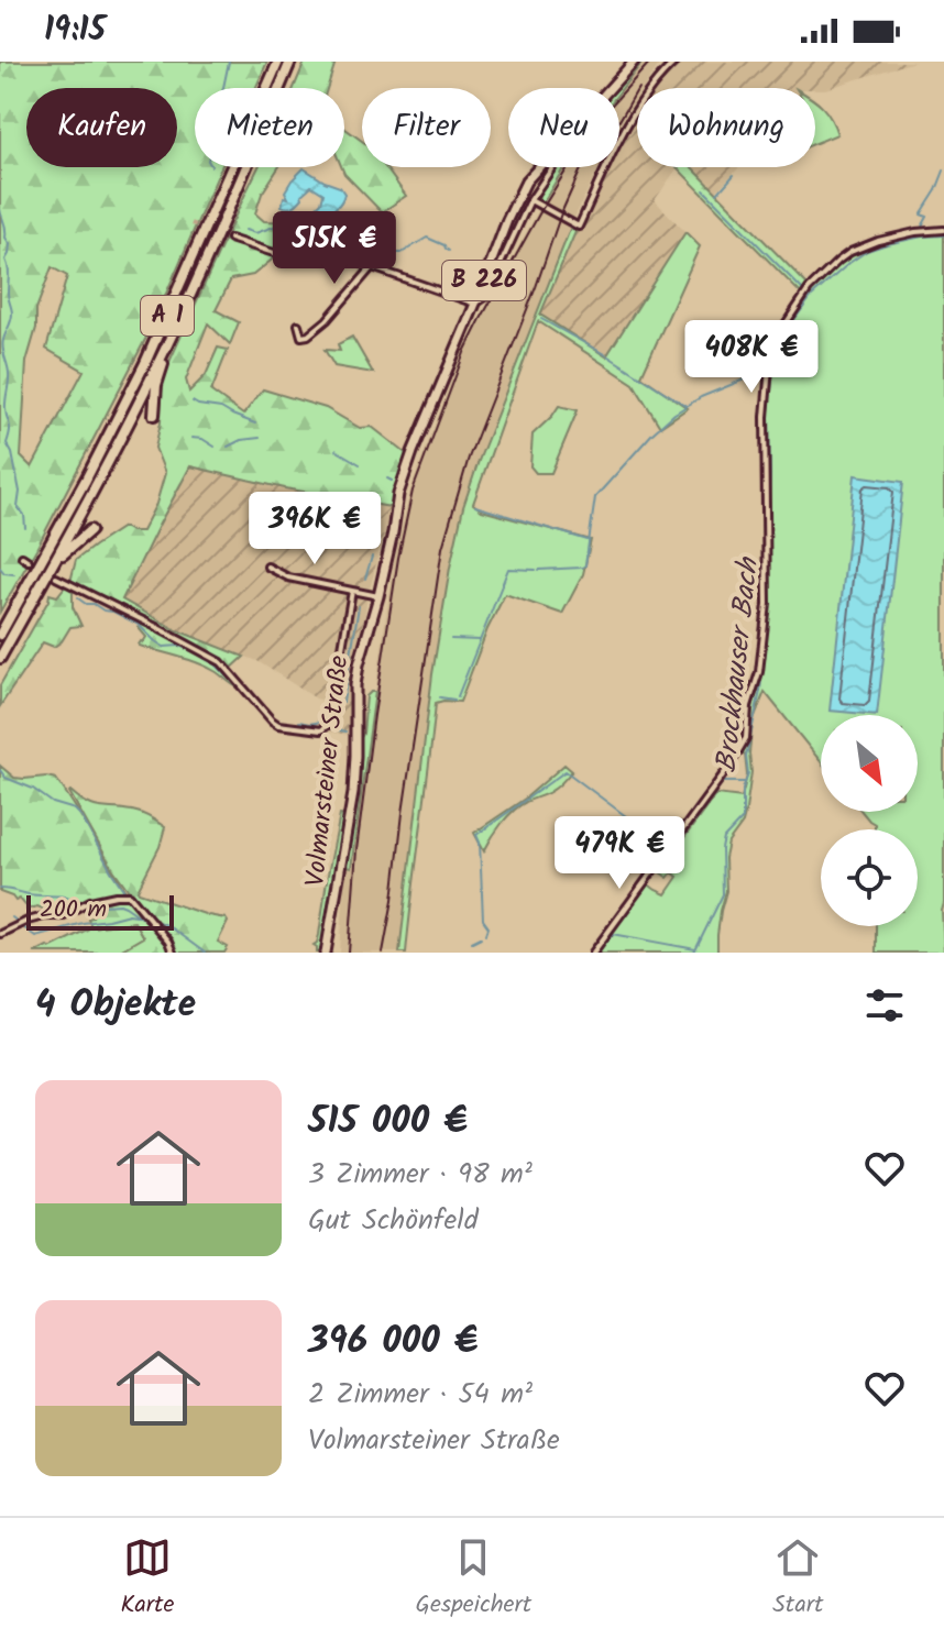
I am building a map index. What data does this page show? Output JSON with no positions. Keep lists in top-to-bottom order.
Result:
{
  "streets": {
    "highway": ["A 1"],
    "main road": ["B 226", "Volmarsteiner Straße"]
  },
  "water": ["Brockhauser Bach"],
  "scale_bar": "200 m",
  "north": "bottom right",
  "page": {
    "status": "19:15",
    "chip": [
      "Kaufen",
      "Mieten",
      "Filter",
      "Neu",
      "Wohnung"
    ],
    "price": [
      "515K €",
      "408K €",
      "396K €",
      "479K €"
    ],
    "scale": "200 m",
    "heading": "4 Objekte",
    "list": [
      {
        "name": "515 000 €",
        "note": "3 Zimmer · 98 m² · Gut Schönfeld"
      },
      {
        "name": "396 000 €",
        "note": "2 Zimmer · 54 m² · Volmarsteiner Straße"
      }
    ],
    "tabs": ["Karte", "Gespeichert", "Start"]
  }
}
